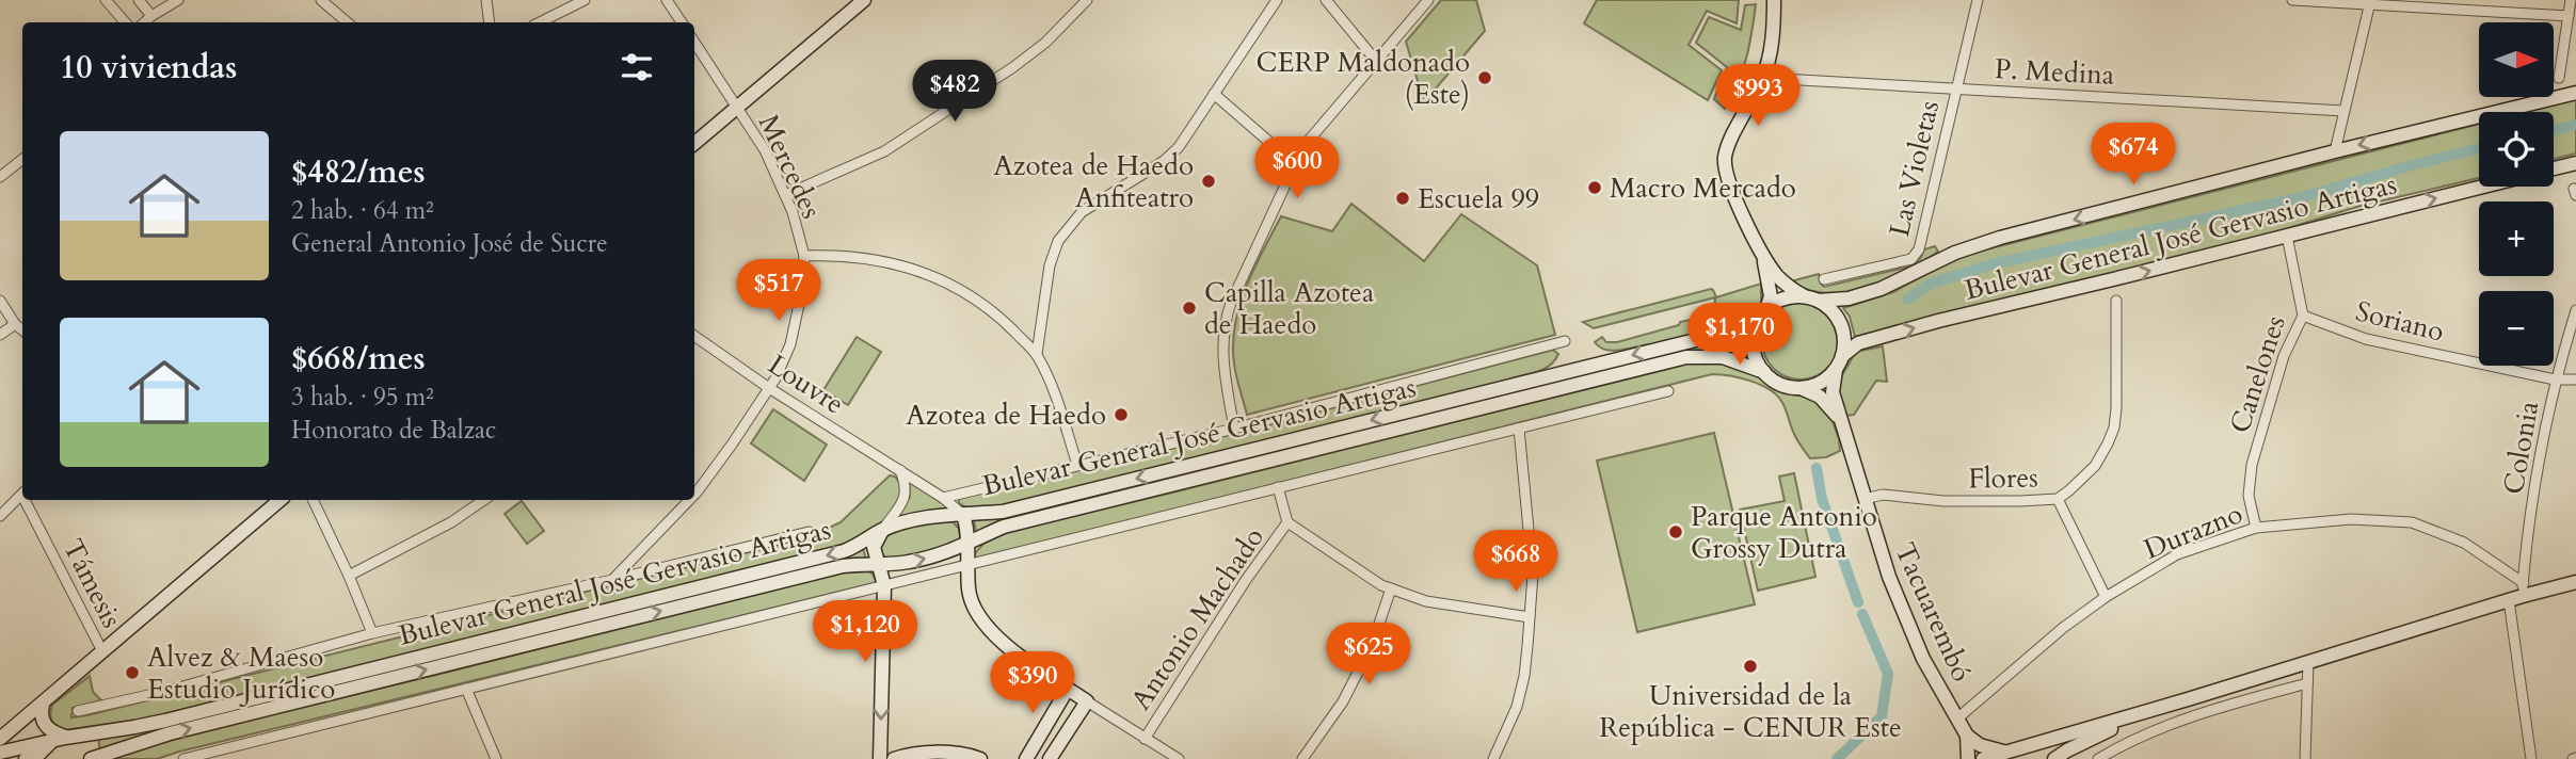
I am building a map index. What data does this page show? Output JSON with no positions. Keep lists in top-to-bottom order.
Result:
{
  "streets": {
    "main road": ["Bulevar General José Gervasio Artigas", "Tacuarembó"],
    "street": [
      "P. Medina",
      "Mercedes",
      "Las Violetas",
      "Soriano",
      "Canelones",
      "Louvre",
      "Colonia",
      "Flores",
      "Durazno",
      "Támesis",
      "Antonio Machado"
    ]
  },
  "crossings": [
    ["P. Medina", "Las Violetas"],
    ["Mercedes", "Bulevar General José Gervasio Artigas"],
    ["Mercedes", "Louvre"],
    ["Bulevar General José Gervasio Artigas", "Canelones"],
    ["Bulevar General José Gervasio Artigas", "Louvre"],
    ["Bulevar General José Gervasio Artigas", "Tacuarembó"],
    ["Soriano", "Canelones"],
    ["Soriano", "Colonia"],
    ["Canelones", "Durazno"],
    ["Colonia", "Durazno"],
    ["Flores", "Tacuarembó"],
    ["Durazno", "Tacuarembó"]
  ],
  "places": [
    "CERP Maldonado (Este)",
    "Azotea de Haedo Anfiteatro",
    "Macro Mercado",
    "Escuela 99",
    "Capilla Azotea de Haedo",
    "Azotea de Haedo",
    "Parque Antonio Grossy Dutra",
    "Universidad de la República - CENUR Este",
    "Alvez & Maeso Estudio Jurídico"
  ],
  "north": "right",
  "page": {
    "map_buttons": ["+", "−"],
    "heading": "10 viviendas",
    "price": [
      "$482",
      "$993",
      "$674",
      "$600",
      "$517",
      "$1,170",
      "$668",
      "$1,120",
      "$625",
      "$390"
    ],
    "list": [
      {
        "name": "$482/mes",
        "note": "2 hab. · 64 m² · General Antonio José de Sucre"
      },
      {
        "name": "$668/mes",
        "note": "3 hab. · 95 m² · Honorato de Balzac"
      }
    ]
  }
}
